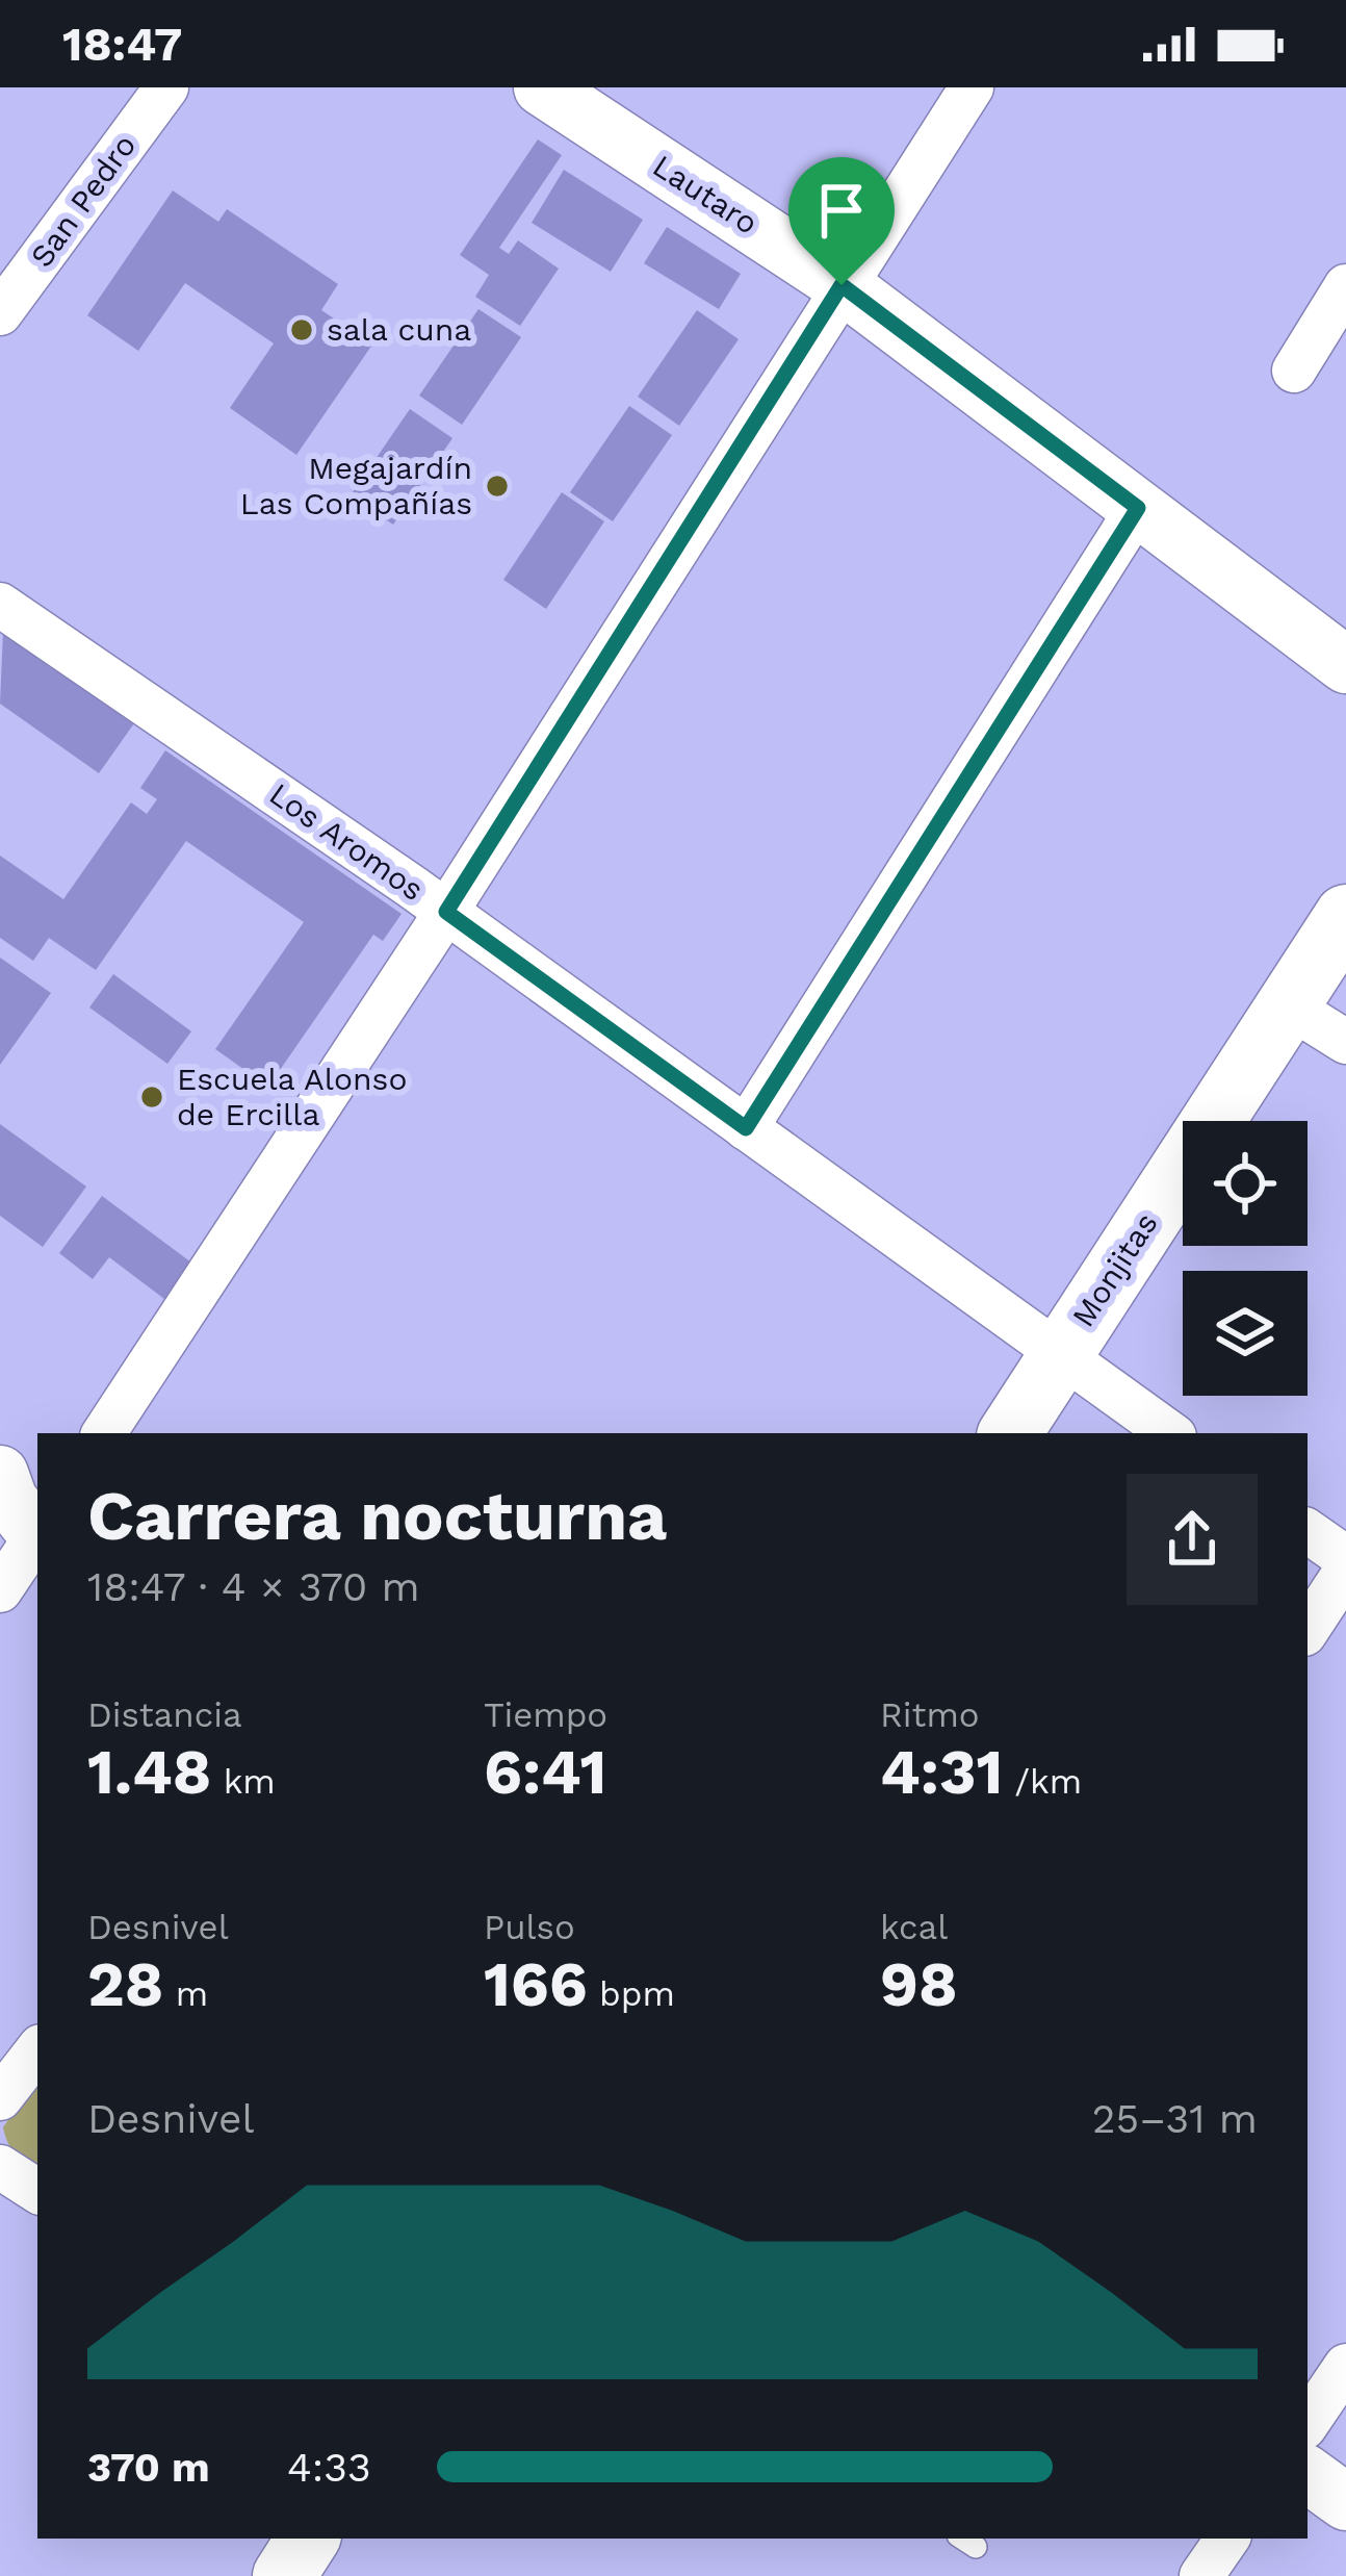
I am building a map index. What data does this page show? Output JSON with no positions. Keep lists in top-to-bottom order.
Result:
{
  "streets": {
    "main road": ["Monjitas"],
    "street": ["Lautaro", "San Pedro", "Los Aromos"]
  },
  "crossings": [
    ["Los Aromos", "Monjitas"]
  ],
  "places": ["sala cuna", "Megajardín Las Compañías", "Escuela Alonso de Ercilla"],
  "page": {
    "status": "18:47",
    "heading": ["Carrera nocturna", "18:47 · 4 × 370 m"],
    "stats": [
      ["Distancia", "1.48 km"],
      ["Tiempo", "6:41"],
      ["Ritmo", "4:31 /km"],
      ["Desnivel", "28 m"],
      ["Pulso", "166 bpm"],
      ["kcal", "98"]
    ],
    "chart": ["Desnivel", "25–31 m"],
    "list": [
      {
        "name": "370 m",
        "note": "4:33"
      }
    ]
  }
}
